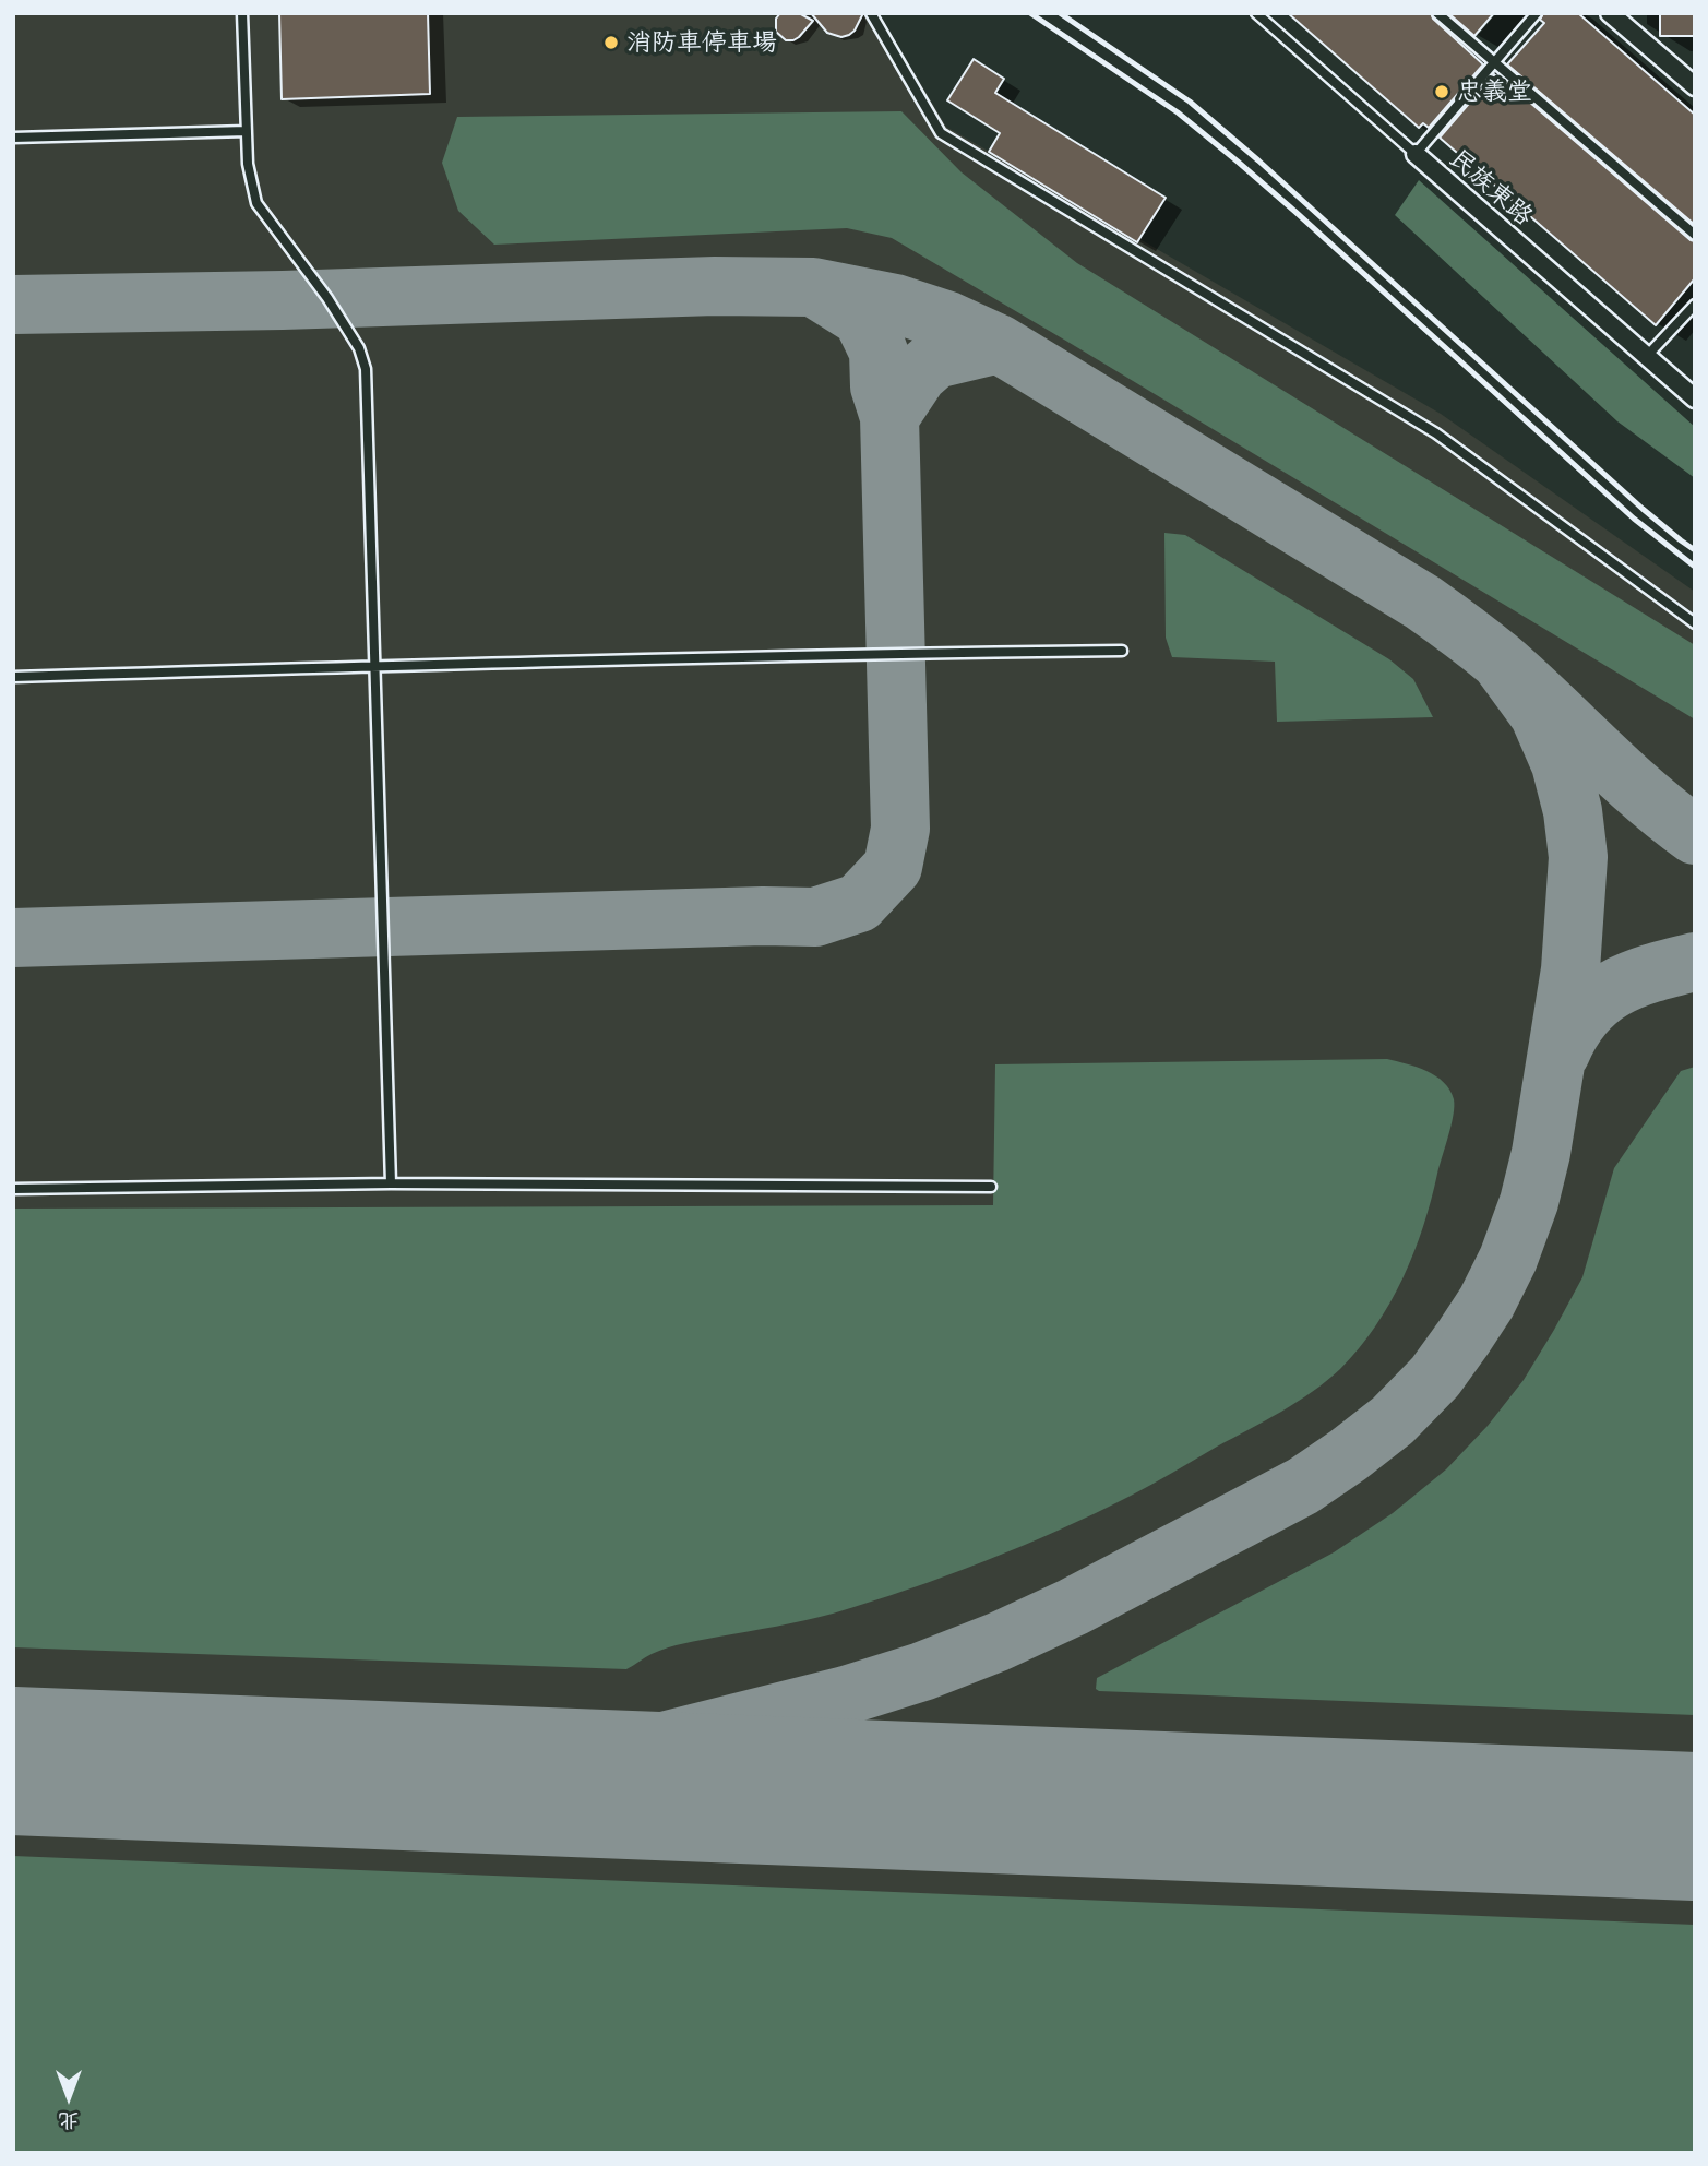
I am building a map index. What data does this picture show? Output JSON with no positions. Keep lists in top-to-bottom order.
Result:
{
  "streets": {
    "street": ["民族東路"]
  },
  "places": ["消防車停車場", "忠義堂"],
  "north": "bottom"
}
